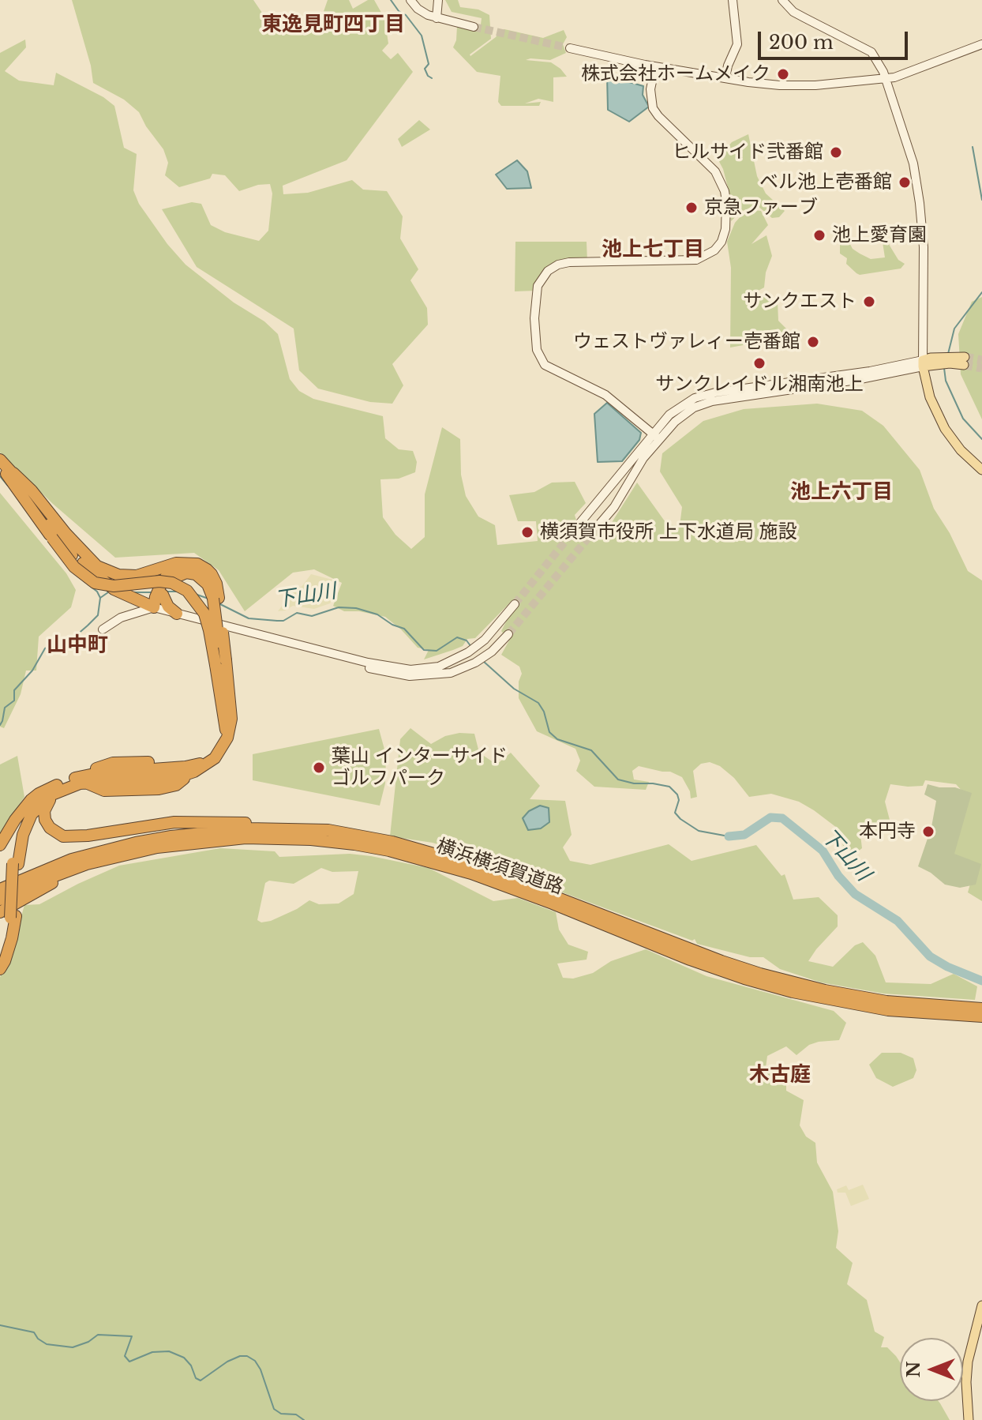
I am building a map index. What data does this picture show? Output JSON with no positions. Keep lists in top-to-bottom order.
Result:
{
  "streets": {
    "highway": ["横浜横須賀道路"]
  },
  "districts": [
    "東逸見町四丁目",
    "池上七丁目",
    "池上六丁目",
    "山中町",
    "木古庭"
  ],
  "water": ["下山川"],
  "places": [
    "株式会社ホームメイク",
    "ヒルサイド弐番館",
    "ベル池上壱番館",
    "京急ファーブ",
    "池上愛育園",
    "サンクエスト",
    "ウェストヴァレィー壱番館",
    "サンクレイドル湘南池上",
    "横須賀市役所 上下水道局 施設",
    "葉山 インターサイド ゴルフパーク",
    "本円寺"
  ],
  "scale_bar": "200 m",
  "north": "left"
}
